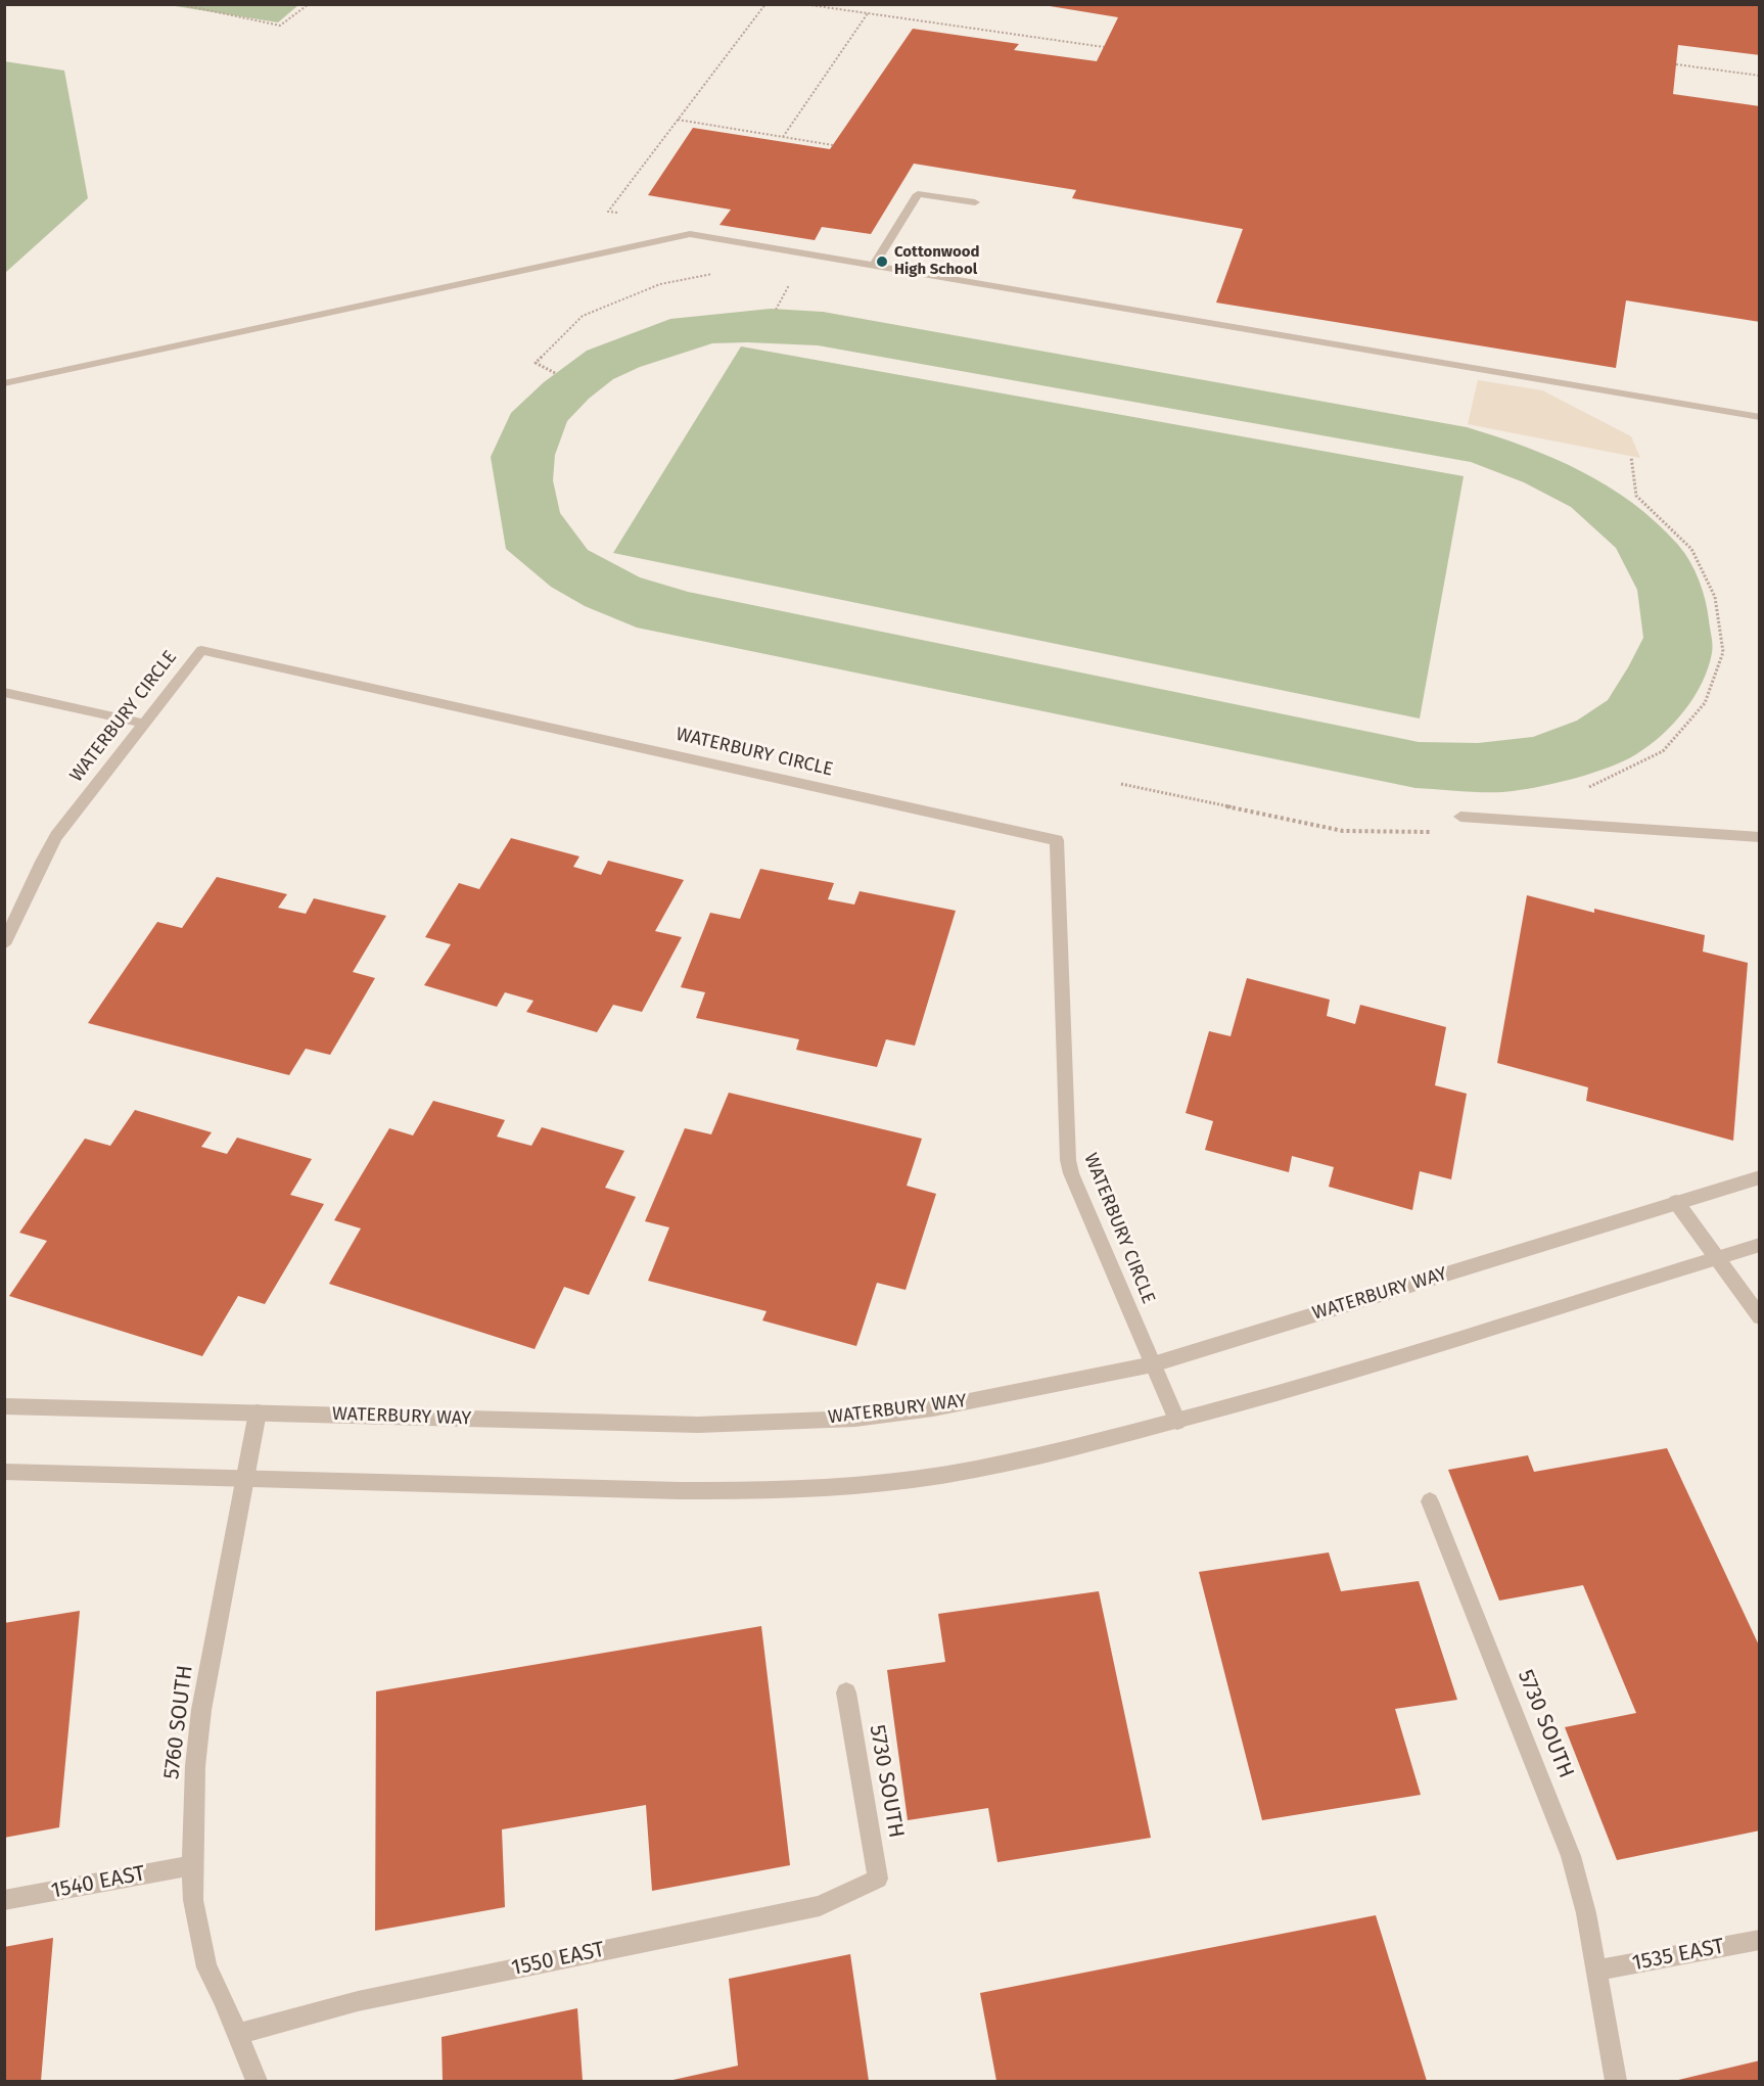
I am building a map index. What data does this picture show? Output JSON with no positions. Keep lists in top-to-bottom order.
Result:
{
  "streets": {
    "street": [
      "WATERBURY CIRCLE",
      "WATERBURY WAY",
      "5760 SOUTH",
      "5730 SOUTH",
      "1540 EAST",
      "1535 EAST",
      "1550 EAST"
    ]
  },
  "crossings": [
    ["WATERBURY CIRCLE", "WATERBURY WAY"],
    ["WATERBURY WAY", "5760 SOUTH"],
    ["5760 SOUTH", "1540 EAST"],
    ["5760 SOUTH", "1550 EAST"],
    ["5730 SOUTH", "1535 EAST"],
    ["5730 SOUTH", "1550 EAST"]
  ],
  "places": ["Cottonwood High School"]
}
